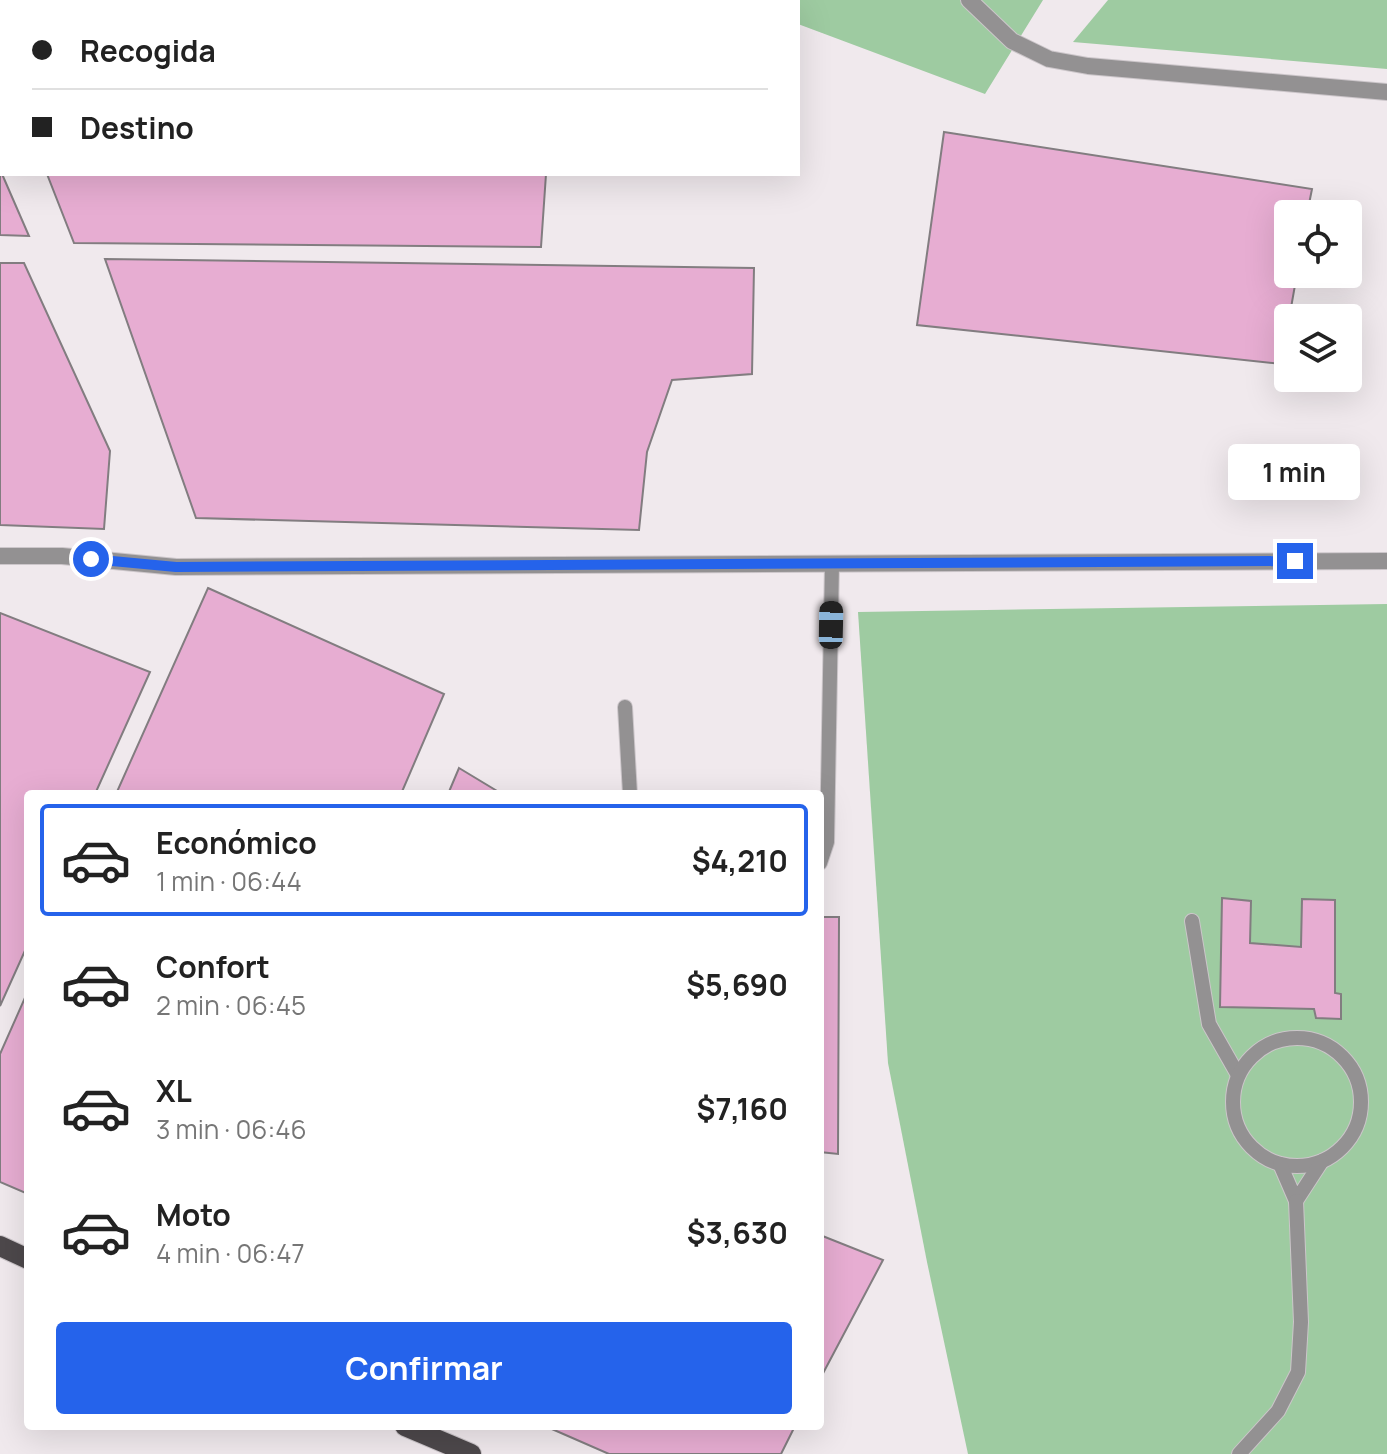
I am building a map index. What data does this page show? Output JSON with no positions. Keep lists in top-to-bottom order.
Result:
{
  "page": {
    "banner": ["Recogida", "Destino"],
    "bubble": "1 min",
    "list": [
      {
        "name": "Económico",
        "note": "1 min · 06:44",
        "value": "$4,210"
      },
      {
        "name": "Confort",
        "note": "2 min · 06:45",
        "value": "$5,690"
      },
      {
        "name": "XL",
        "note": "3 min · 06:46",
        "value": "$7,160"
      },
      {
        "name": "Moto",
        "note": "4 min · 06:47",
        "value": "$3,630"
      }
    ],
    "buttons": "Confirmar"
  }
}
